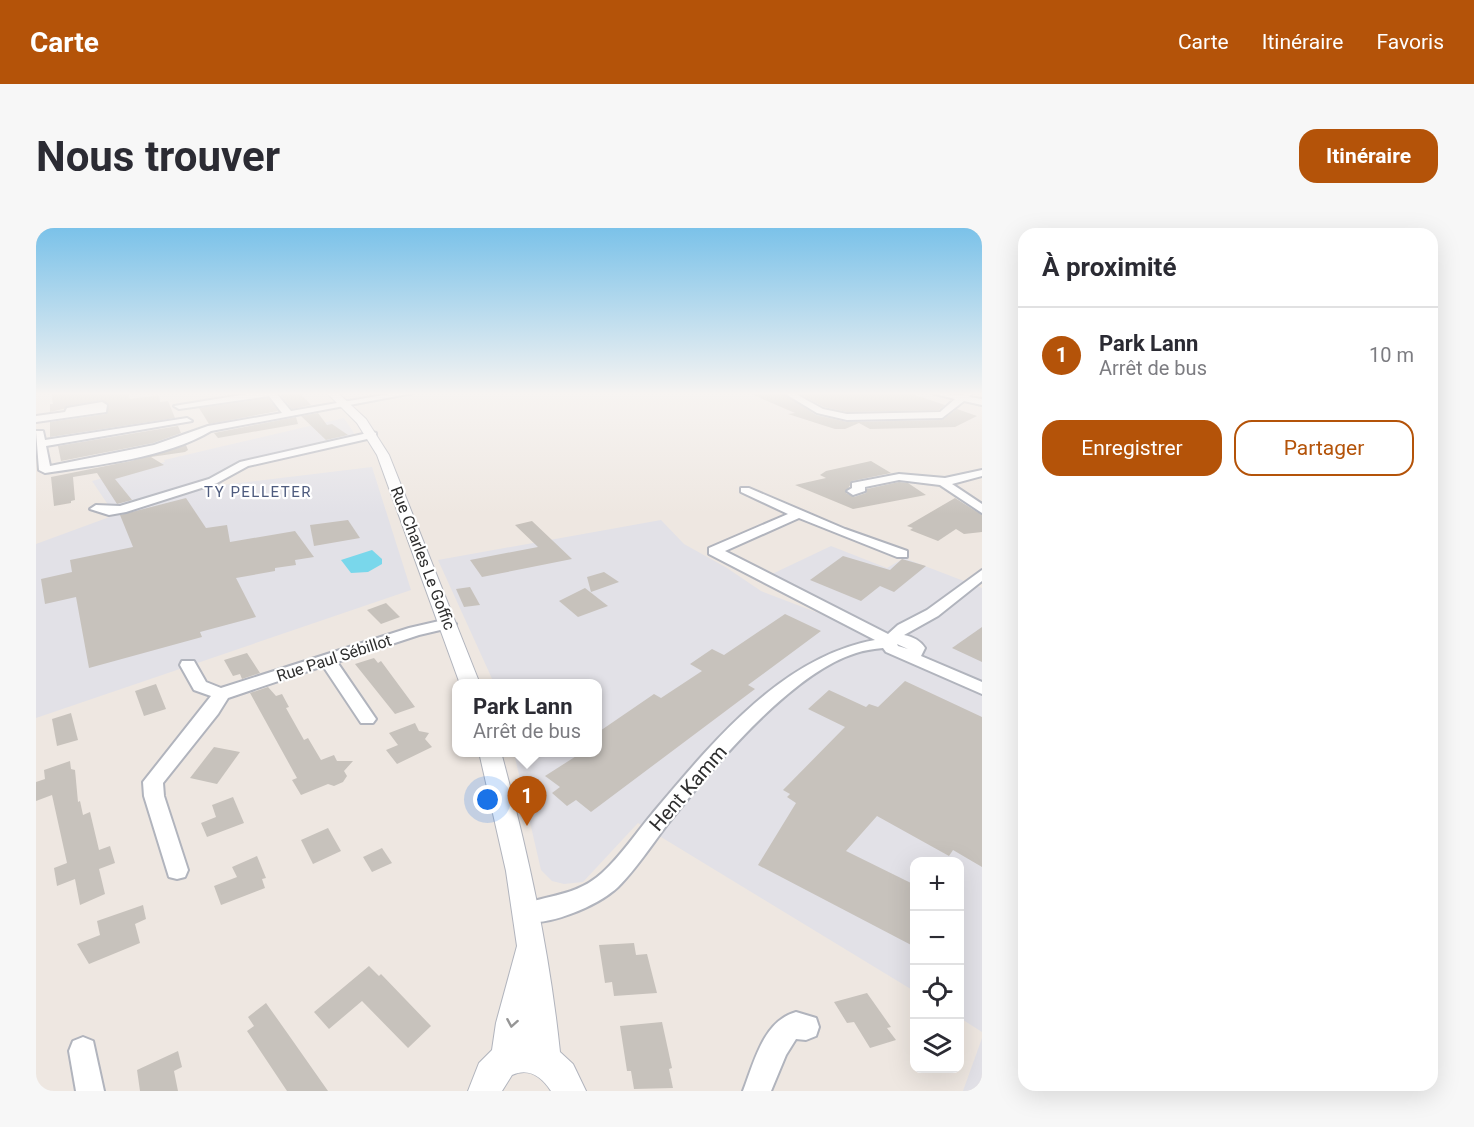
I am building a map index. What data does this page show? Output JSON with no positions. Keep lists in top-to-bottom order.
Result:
{
  "streets": {
    "street": ["Rue Charles Le Goffic", "Rue Paul Sébillot", "Hent Kamm"]
  },
  "crossings": [
    ["Rue Charles Le Goffic", "Rue Paul Sébillot"]
  ],
  "districts": ["TY PELLETER"],
  "page": {
    "header": "Carte",
    "nav": ["Carte", "Itinéraire", "Favoris"],
    "buttons": [
      "Itinéraire",
      ["Enregistrer", "Partager"]
    ],
    "title": "Nous trouver",
    "heading": "À proximité",
    "list": [
      {
        "mark": "1",
        "name": "Park Lann",
        "note": "Arrêt de bus",
        "value": "10 m"
      }
    ],
    "popup": ["Park Lann", "Arrêt de bus"],
    "pins": "1",
    "map_buttons": ["+", "−"]
  }
}
